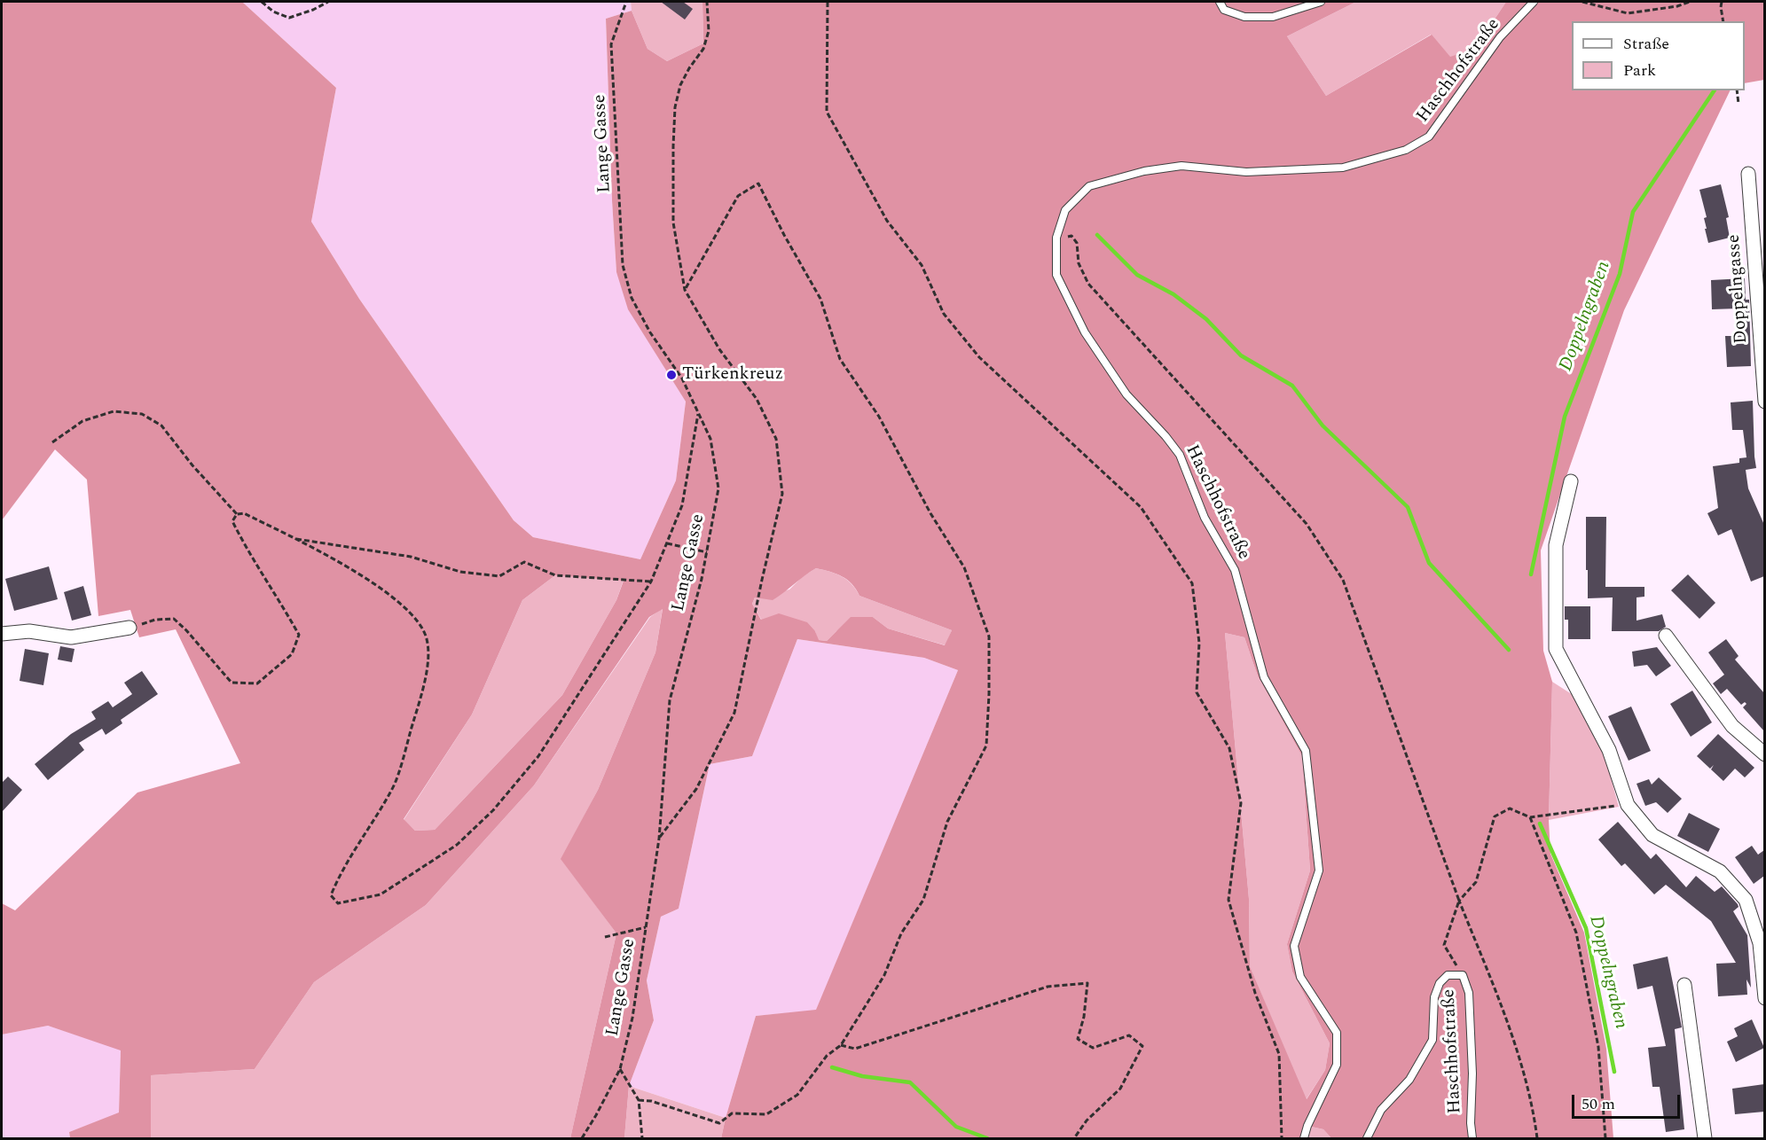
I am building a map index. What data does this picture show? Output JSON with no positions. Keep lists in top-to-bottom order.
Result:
{
  "streets": {
    "street": ["Doppelngasse"],
    "lane": ["Haschhofstraße"],
    "path": ["Lange Gasse"]
  },
  "water": ["Doppelngraben"],
  "places": ["Türkenkreuz"],
  "legend": ["Straße", "Park"],
  "scale_bar": "50 m"
}
